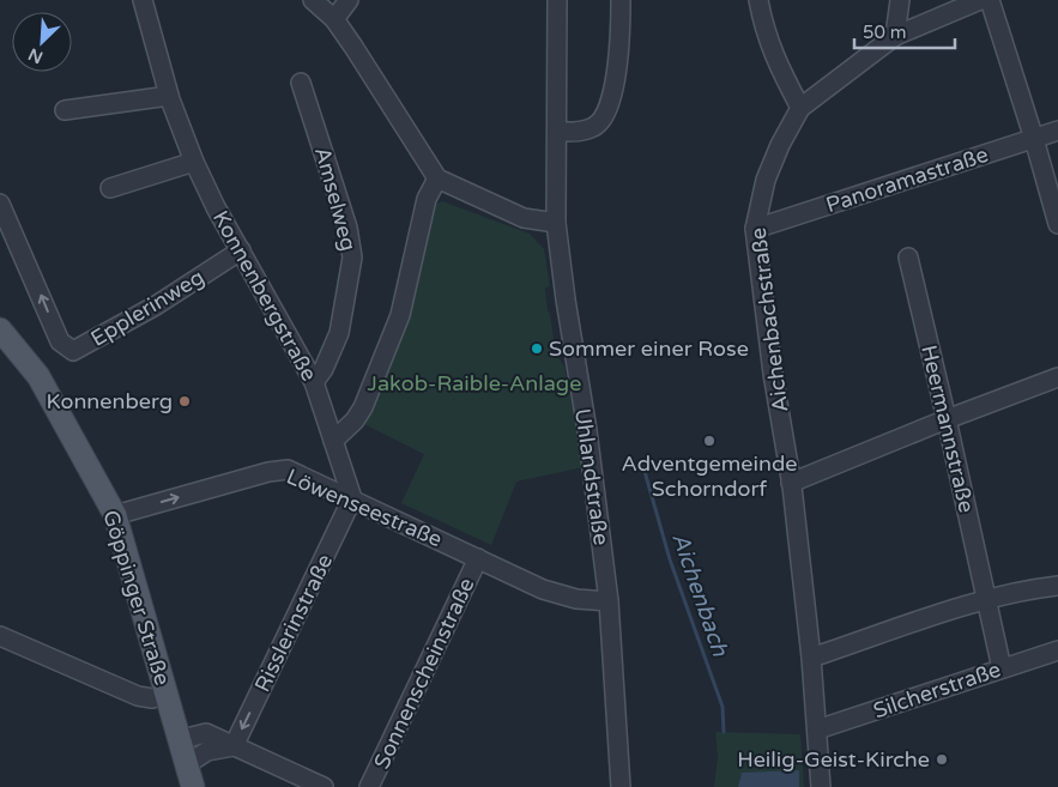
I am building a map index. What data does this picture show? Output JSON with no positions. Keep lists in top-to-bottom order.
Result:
{
  "streets": {
    "main road": ["Göppinger Straße"],
    "street": [
      "Panoramastraße",
      "Amselweg",
      "Konnenbergstraße",
      "Epplerinweg",
      "Aichenbachstraße",
      "Heermannstraße",
      "Uhlandstraße",
      "Löwenseestraße",
      "Risslerinstraße",
      "Sonnenscheinstraße",
      "Silcherstraße"
    ]
  },
  "crossings": [
    ["Panoramastraße", "Aichenbachstraße"],
    ["Amselweg", "Konnenbergstraße"],
    ["Konnenbergstraße", "Epplerinweg"],
    ["Konnenbergstraße", "Löwenseestraße"],
    ["Konnenbergstraße", "Risslerinstraße"],
    ["Aichenbachstraße", "Silcherstraße"],
    ["Heermannstraße", "Silcherstraße"],
    ["Uhlandstraße", "Löwenseestraße"],
    ["Löwenseestraße", "Göppinger Straße"],
    ["Löwenseestraße", "Risslerinstraße"],
    ["Löwenseestraße", "Sonnenscheinstraße"]
  ],
  "one_way": ["Löwenseestraße", "Risslerinstraße"],
  "water": ["Aichenbach"],
  "parks": ["Jakob-Raible-Anlage"],
  "places": [
    "Sommer einer Rose",
    "Konnenberg",
    "Adventgemeinde Schorndorf",
    "Heilig-Geist-Kirche"
  ],
  "scale_bar": "50 m",
  "north": "bottom left"
}
